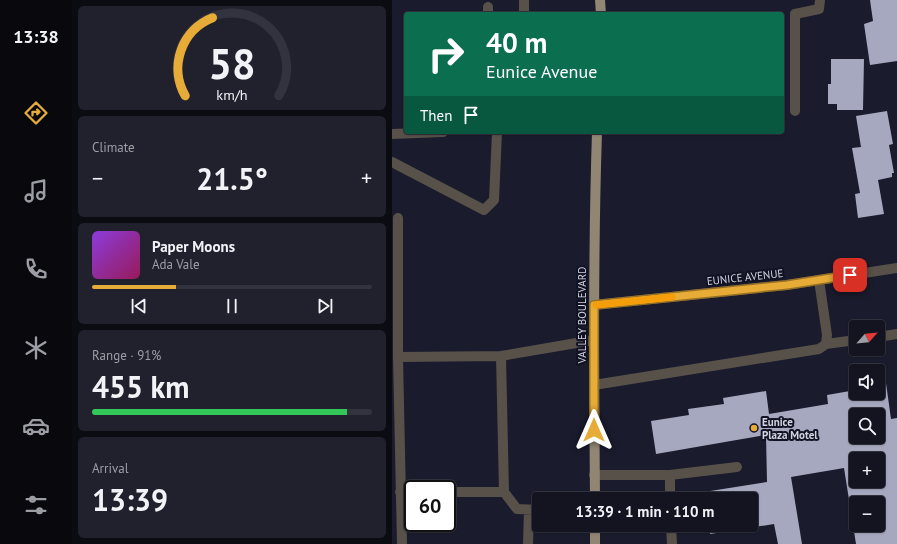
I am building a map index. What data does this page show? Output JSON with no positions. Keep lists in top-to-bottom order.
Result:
{
  "streets": {
    "main road": ["VALLEY BOULEVARD"],
    "street": ["EUNICE AVENUE"]
  },
  "crossings": [
    ["EUNICE AVENUE", "VALLEY BOULEVARD"]
  ],
  "places": ["Eunice Plaza Motel"],
  "north": "top right",
  "page": {
    "tabs": "13:38",
    "turn": ["40 m", "Eunice Avenue"],
    "then": "Then",
    "tile": [
      "Climate",
      ["Range · 91%", "455 km"],
      ["Arrival", "13:39"]
    ],
    "heat": ["−", "21.5°", "+"],
    "song": ["Paper Moons", "Ada Vale"],
    "map_buttons": ["+", "−"],
    "limit": "60",
    "trip": "13:39 · 1 min · 110 m",
    "gauge": ["58", "km/h"]
  }
}
